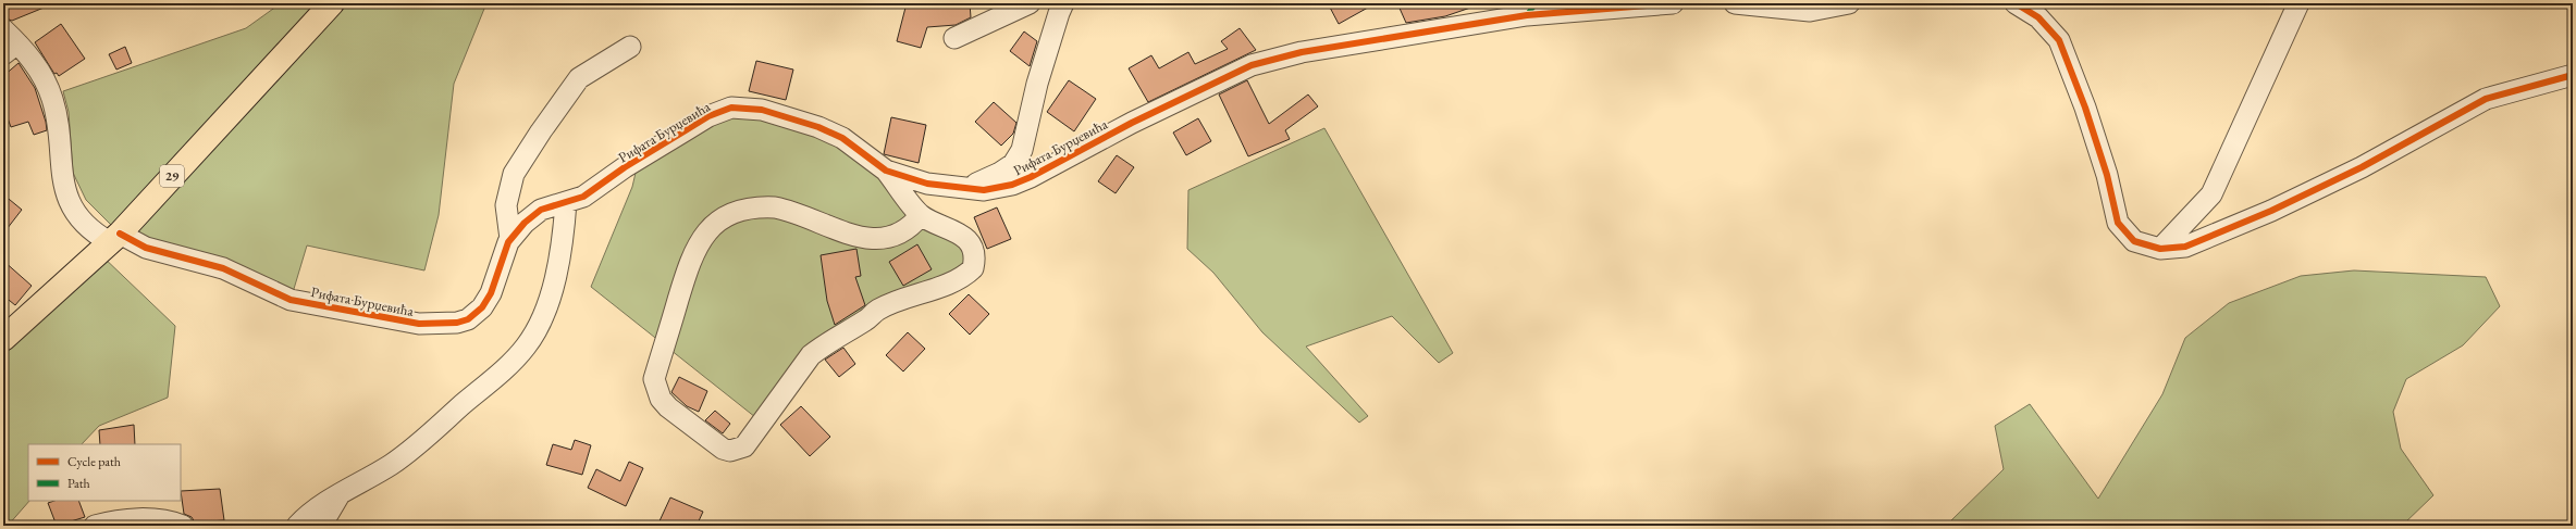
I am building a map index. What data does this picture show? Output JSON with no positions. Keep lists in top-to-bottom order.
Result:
{
  "streets": {
    "main road": ["29"],
    "street": ["Рифата Бурџевића"]
  },
  "crossings": [
    ["Рифата Бурџевића", "29"]
  ],
  "legend": ["Cycle path", "Path"]
}
